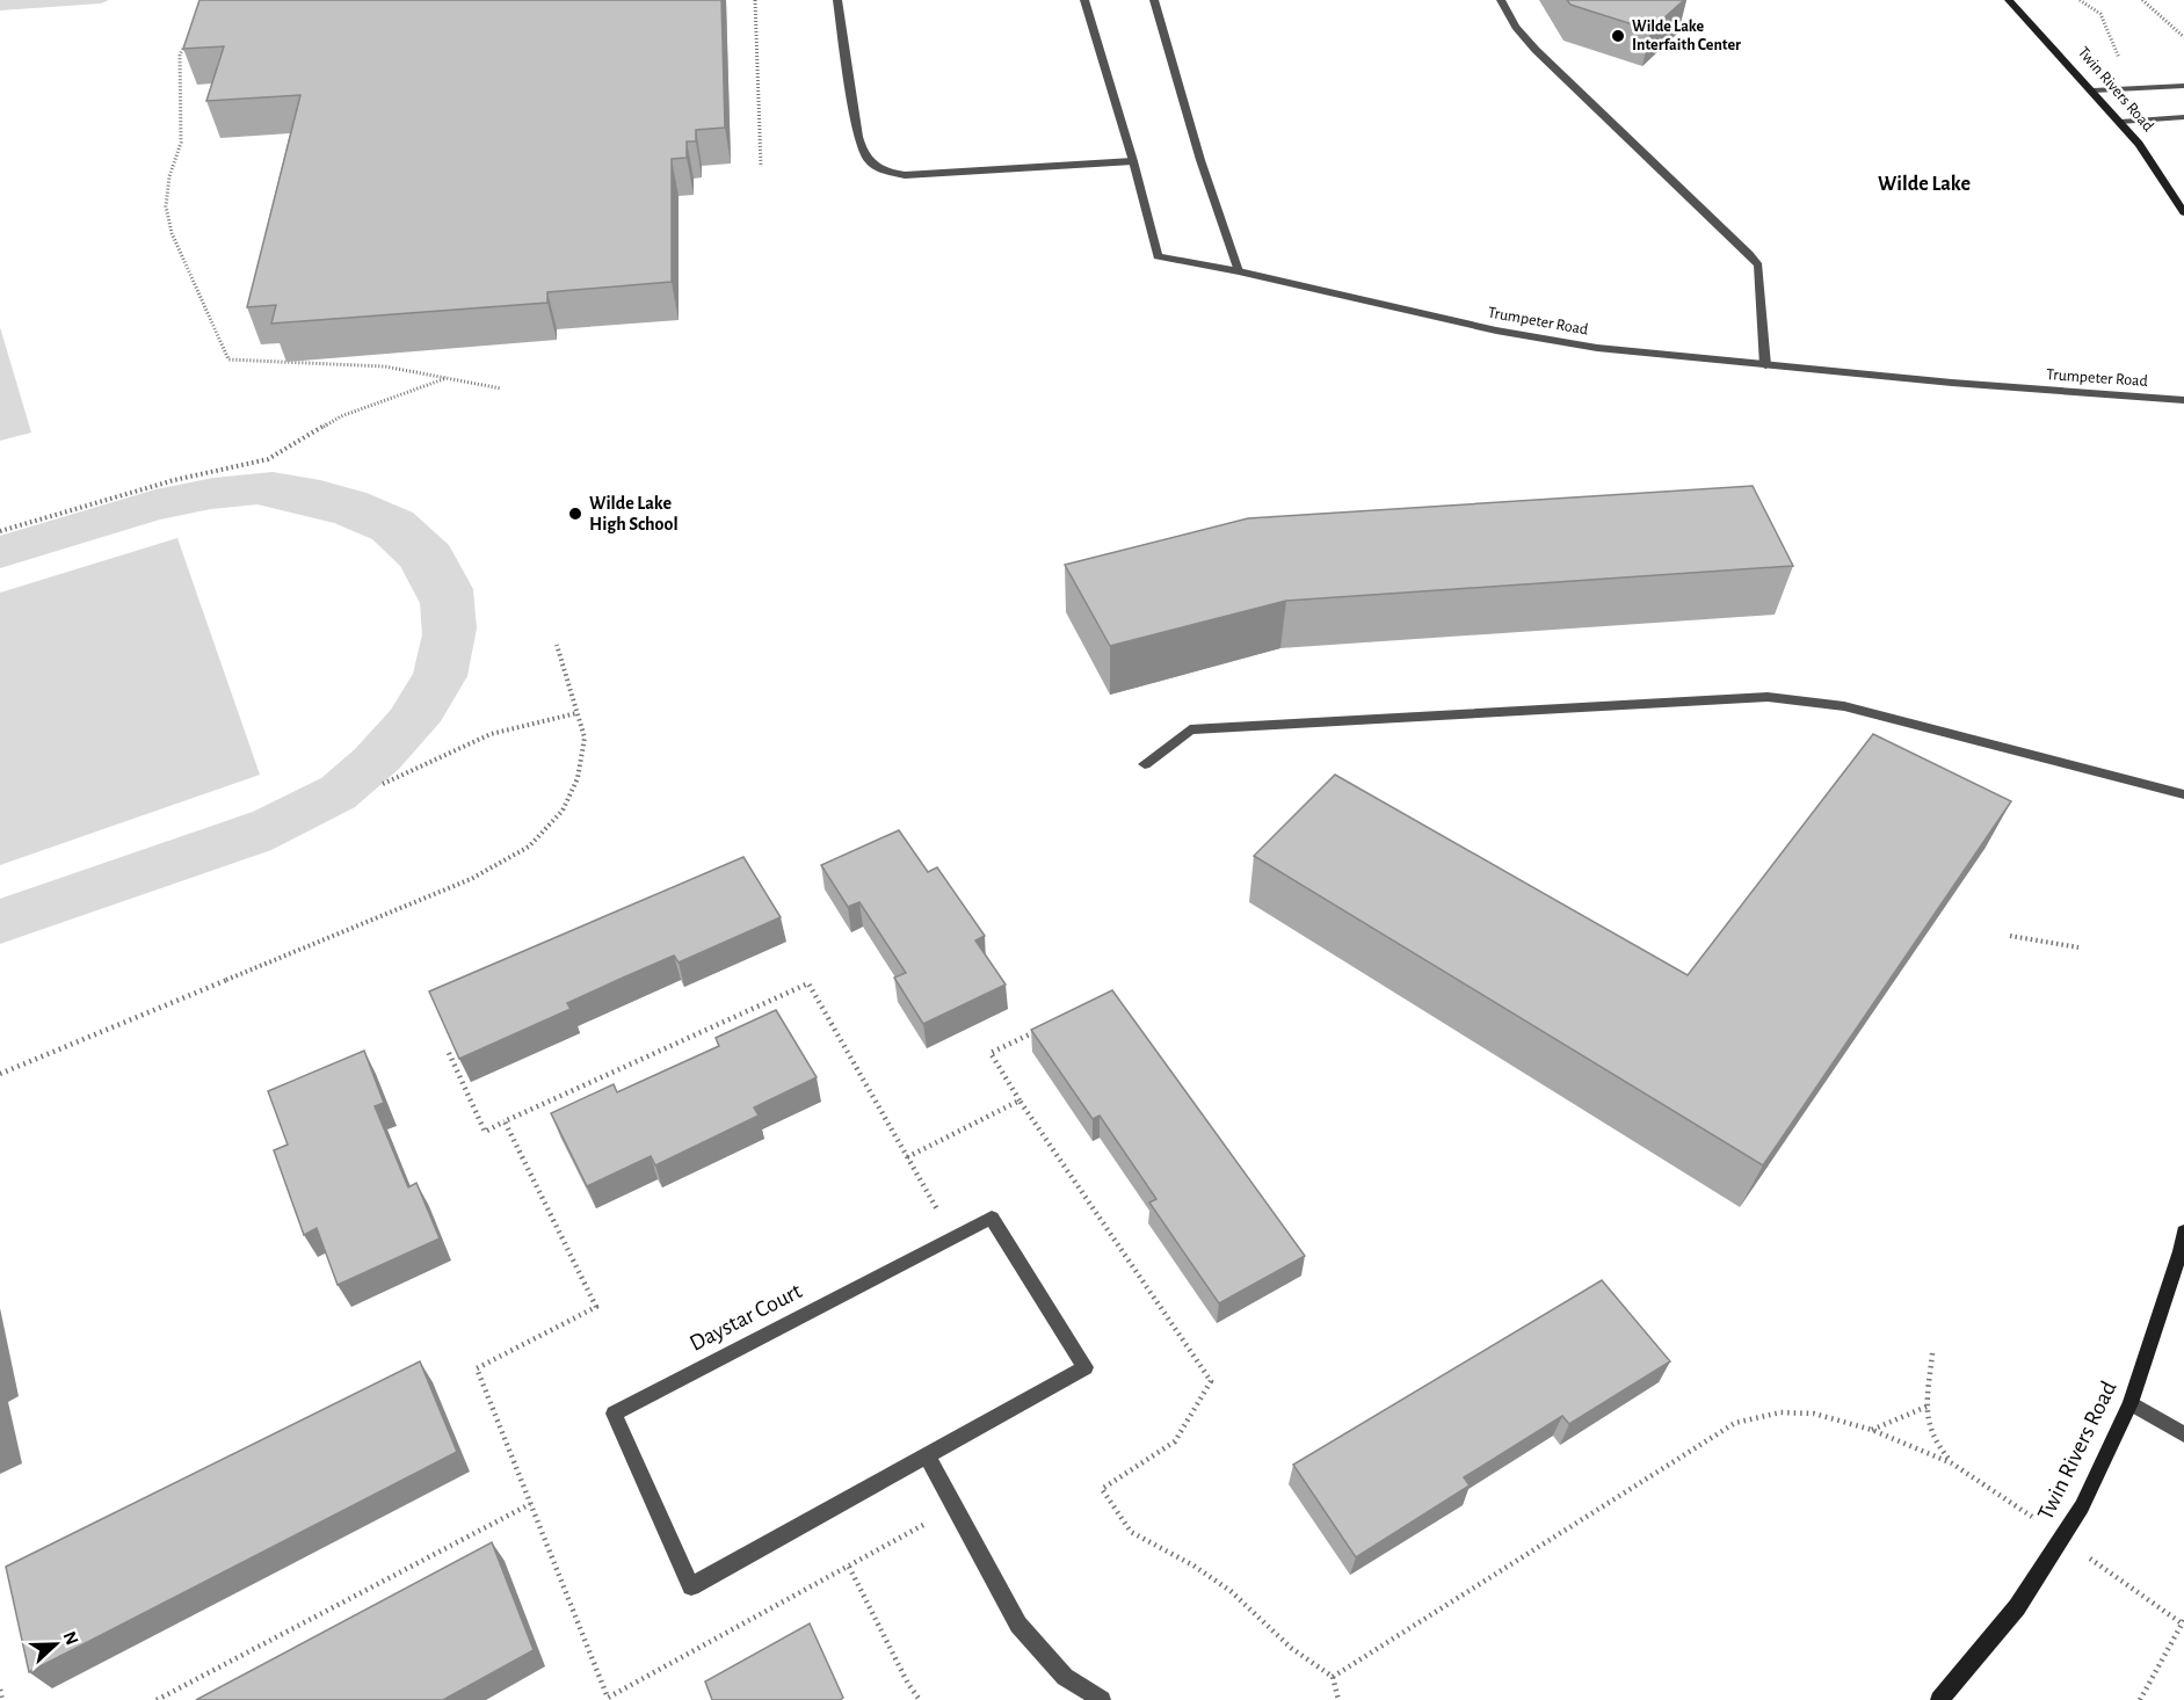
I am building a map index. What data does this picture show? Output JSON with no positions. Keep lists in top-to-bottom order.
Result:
{
  "streets": {
    "street": ["Twin Rivers Road", "Trumpeter Road", "Daystar Court"]
  },
  "districts": ["Wilde Lake"],
  "places": ["Wilde Lake Interfaith Center", "Wilde Lake High School"],
  "north": "right"
}
